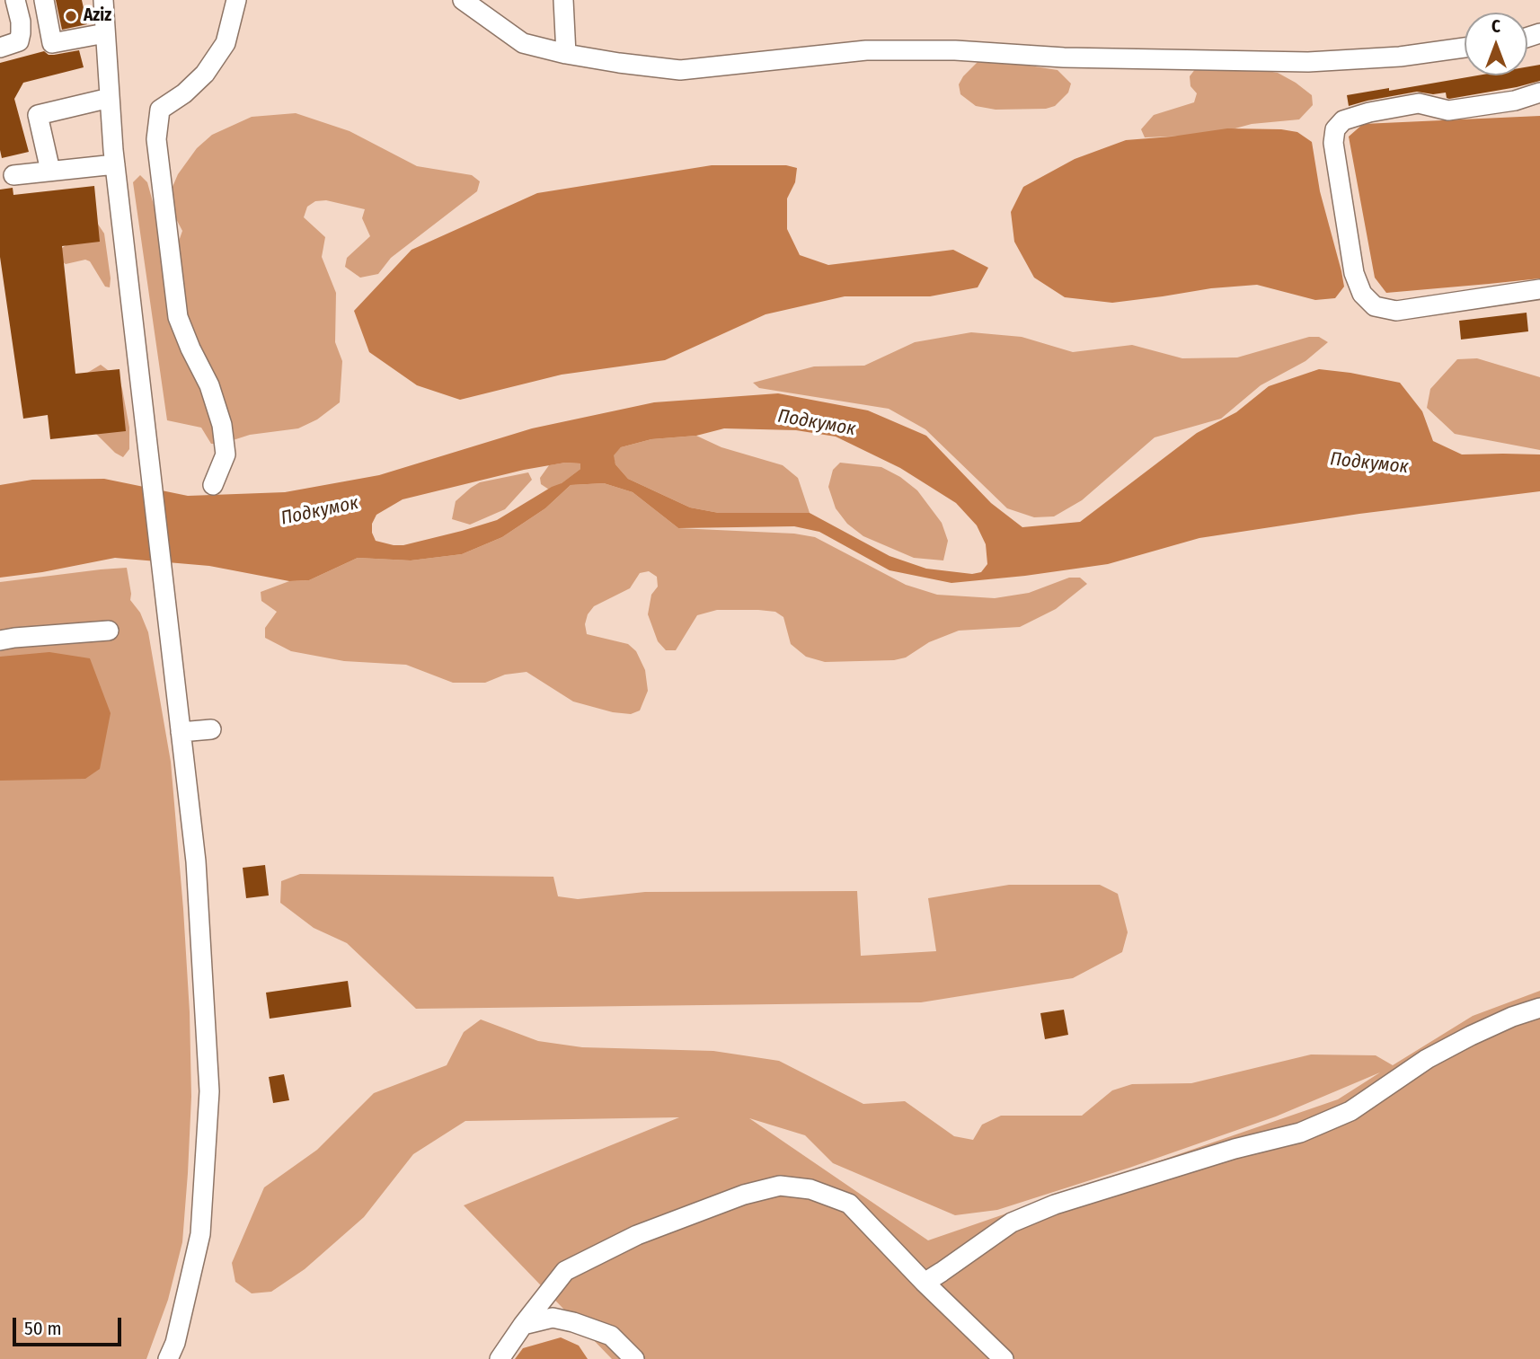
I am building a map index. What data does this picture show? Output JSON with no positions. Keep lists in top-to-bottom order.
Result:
{
  "water": ["Подкумок"],
  "places": ["Aziz"],
  "scale_bar": "50 m",
  "north": "top"
}
